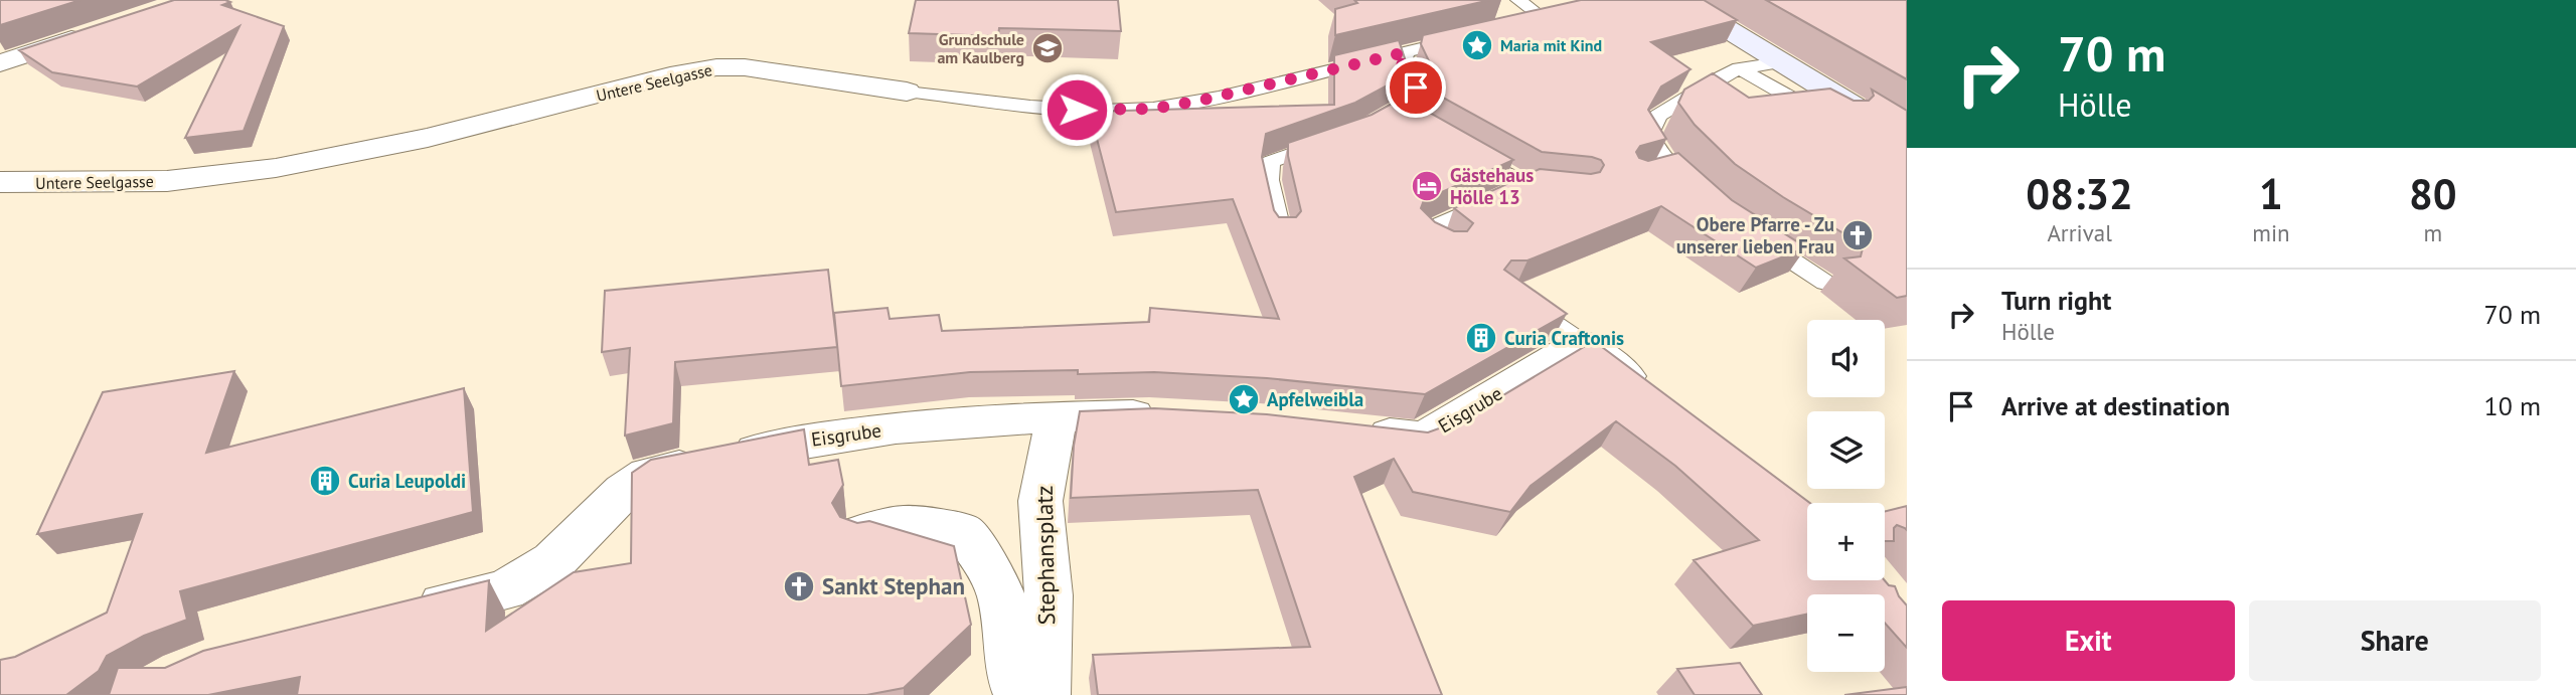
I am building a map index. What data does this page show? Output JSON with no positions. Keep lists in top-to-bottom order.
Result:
{
  "streets": {
    "street": ["Untere Seelgasse", "Eisgrube", "Stephansplatz"]
  },
  "crossings": [
    ["Eisgrube", "Stephansplatz"]
  ],
  "places": {
    "place": ["Maria mit Kind", "Apfelweibla"],
    "school or university": ["Grundschule am Kaulberg"],
    "hotel": ["Gästehaus Hölle 13"],
    "church": ["Obere Pfarre - Zu unserer lieben Frau", "Sankt Stephan"],
    "building": ["Curia Craftonis", "Curia Leupoldi"]
  },
  "page": {
    "turn": ["70 m", "Hölle"],
    "eta": [
      "08:32",
      "Arrival",
      "1",
      "min",
      "80",
      "m"
    ],
    "list": [
      {
        "name": "Turn right",
        "note": "Hölle",
        "value": "70 m"
      },
      {
        "name": "Arrive at destination",
        "value": "10 m"
      }
    ],
    "map_buttons": ["+", "−"],
    "buttons": ["Exit", "Share"]
  }
}
